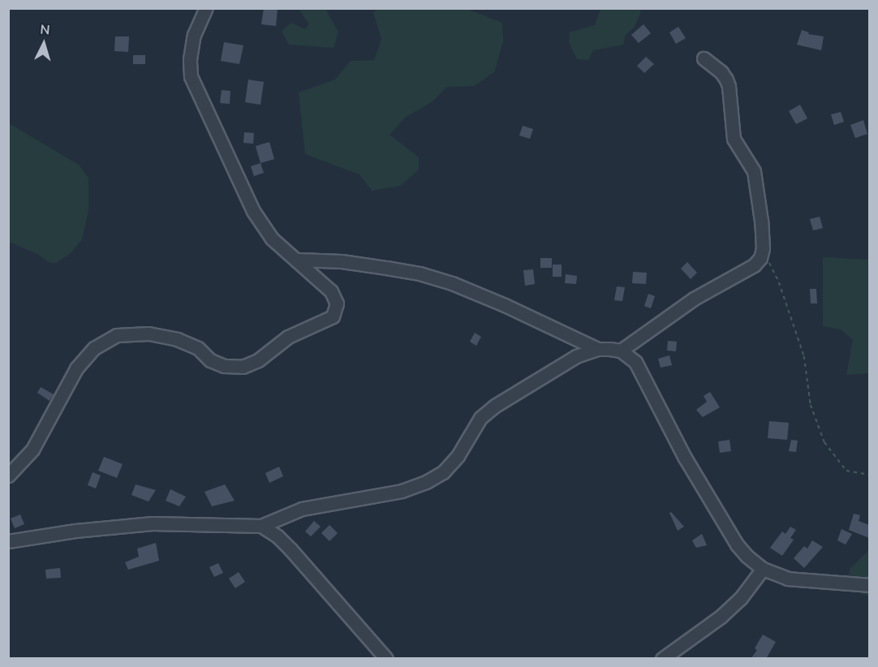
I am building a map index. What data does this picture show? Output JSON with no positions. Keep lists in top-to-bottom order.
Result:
{
  "north": "top"
}
